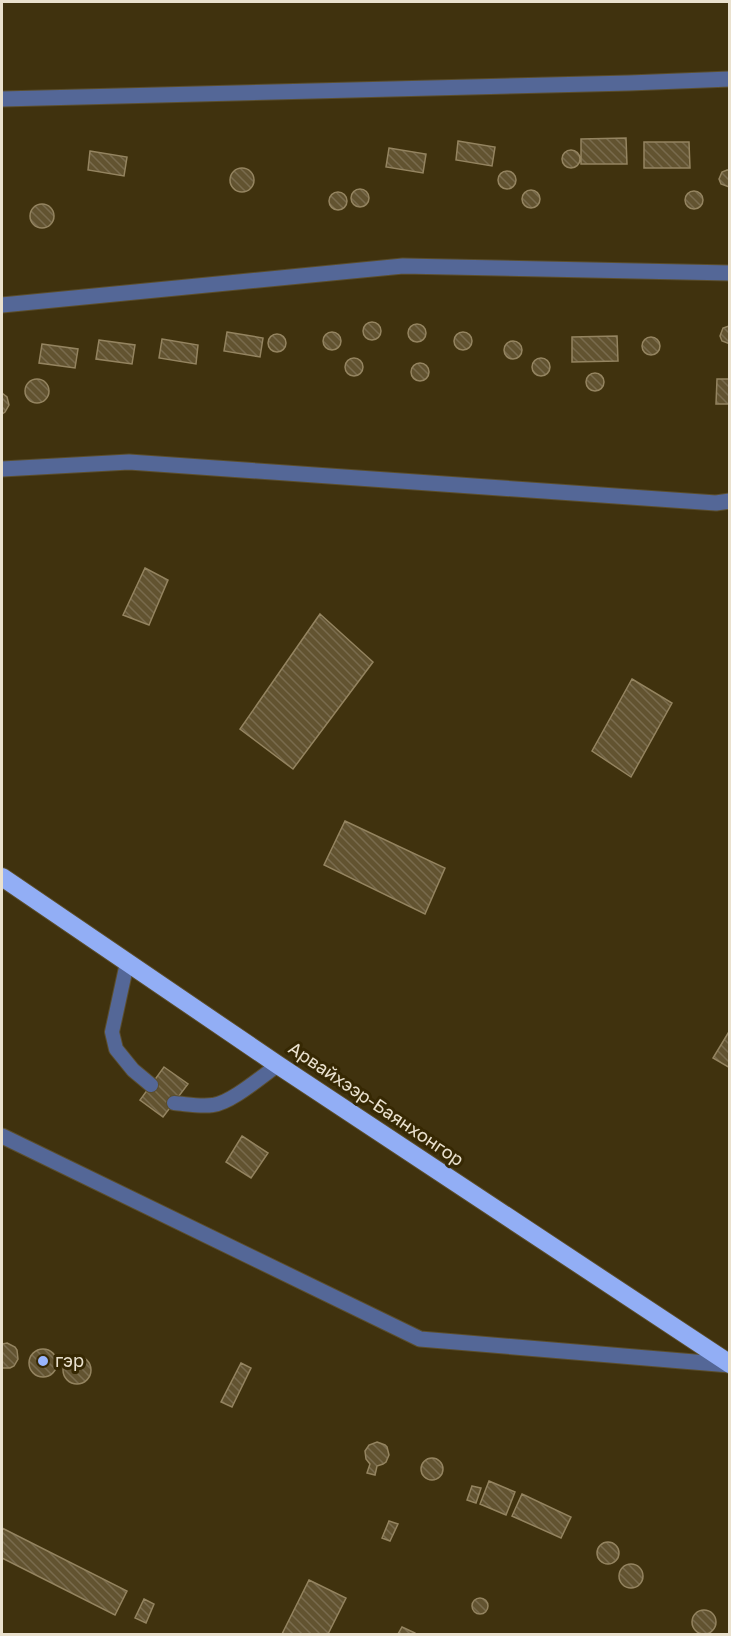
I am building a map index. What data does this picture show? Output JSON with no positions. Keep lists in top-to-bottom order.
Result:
{
  "streets": {
    "highway": ["Арвайхээр-Баянхонгор"]
  },
  "places": ["гэр"]
}
